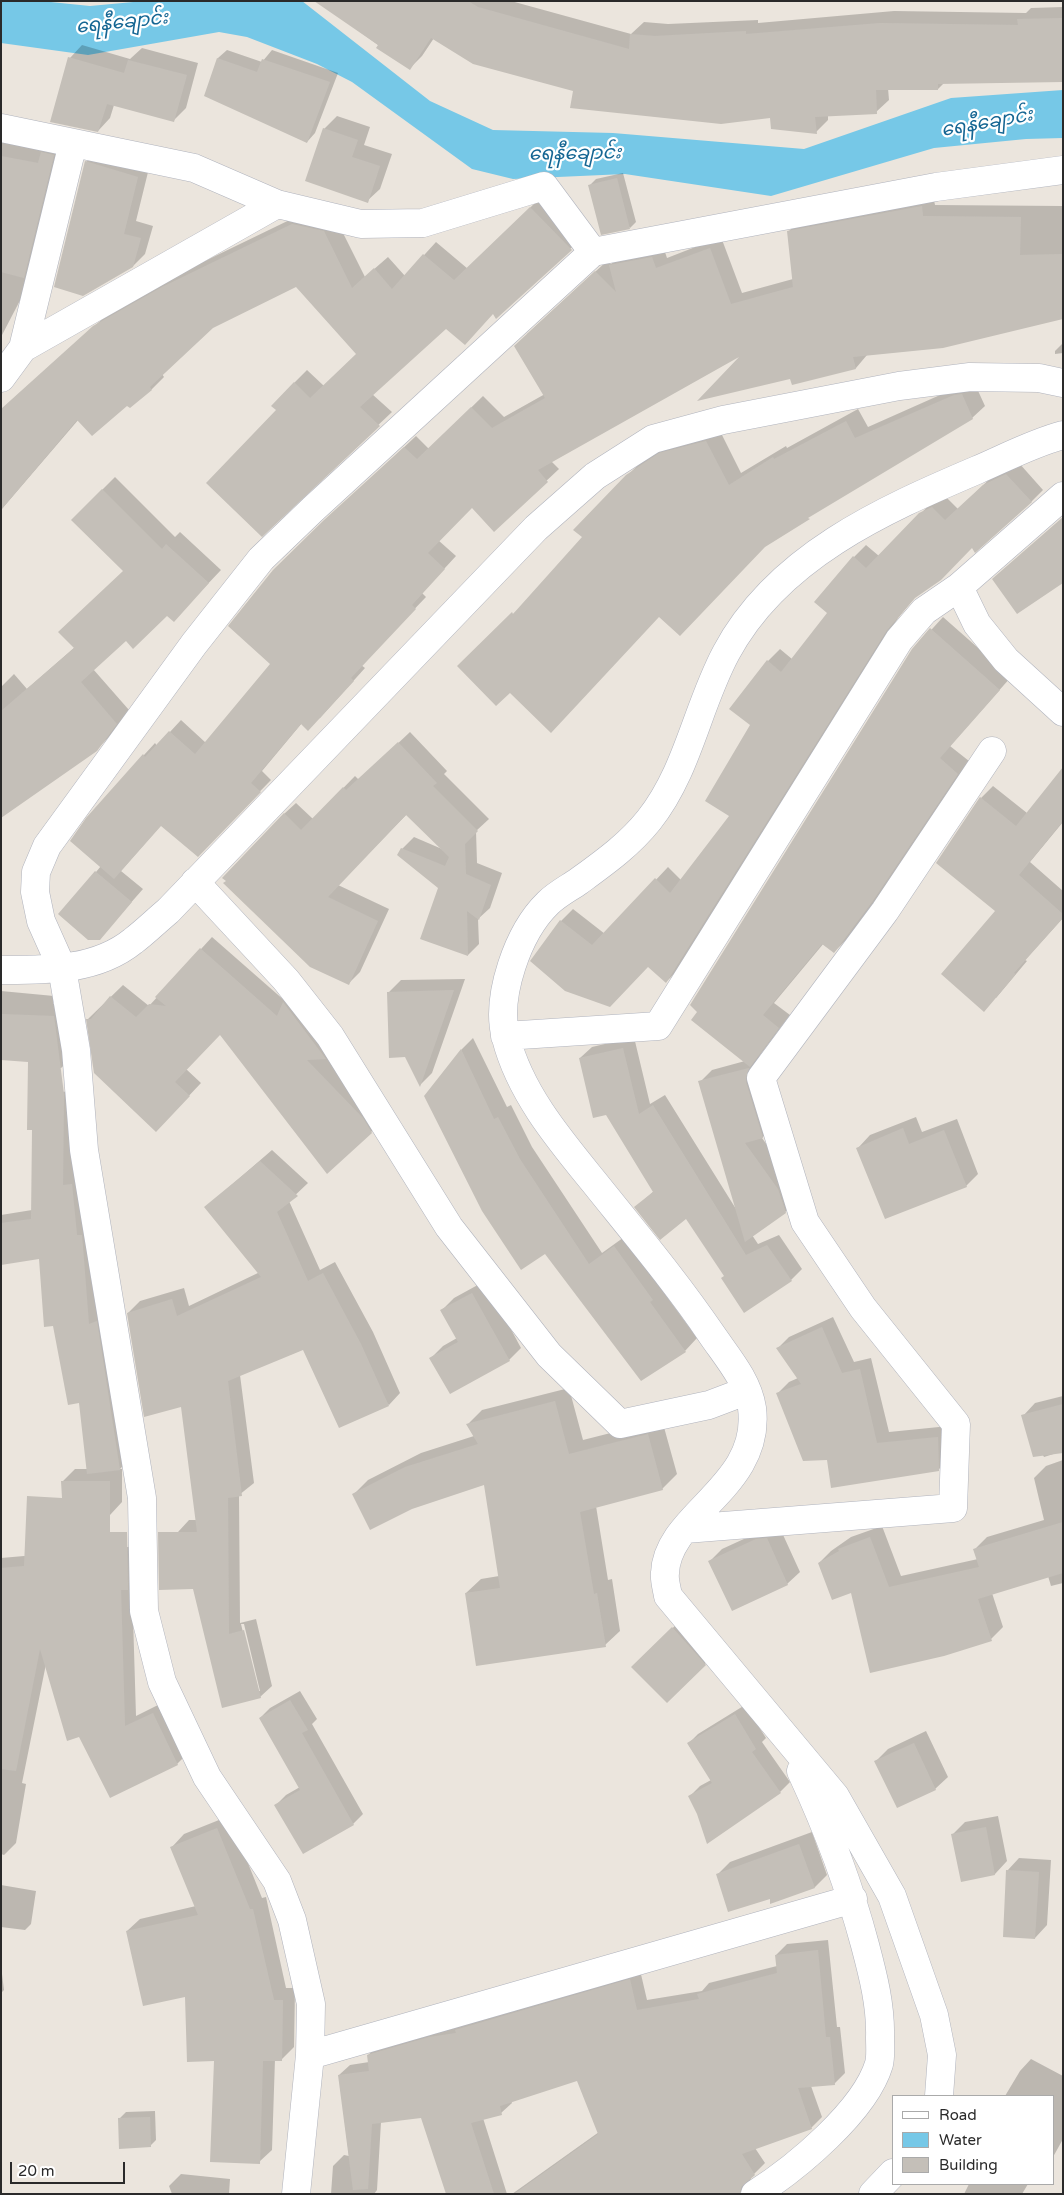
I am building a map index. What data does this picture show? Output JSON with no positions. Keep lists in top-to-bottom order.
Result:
{
  "water": ["ရေနီချောင်း"],
  "legend": ["Road", "Water", "Building"],
  "scale_bar": "20 m"
}
